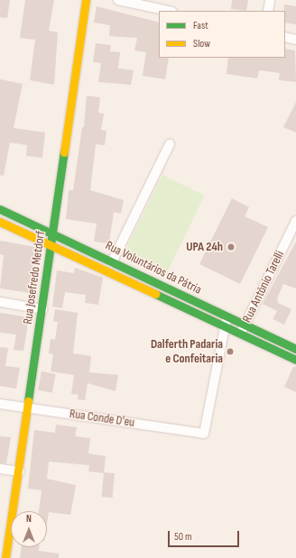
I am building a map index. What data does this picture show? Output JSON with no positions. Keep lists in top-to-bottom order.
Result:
{
  "streets": {
    "main road": ["Rua Voluntários da Pátria", "Rua Josefredo Metdorf"],
    "street": ["Rua Antônio Tarelli", "Rua Conde D'eu"]
  },
  "crossings": [
    ["Rua Voluntários da Pátria", "Rua Josefredo Metdorf"],
    ["Rua Voluntários da Pátria", "Rua Antônio Tarelli"],
    ["Rua Voluntários da Pátria", "Rua Conde D'eu"],
    ["Rua Josefredo Metdorf", "Rua Conde D'eu"]
  ],
  "places": ["UPA 24h", "Dalferth Padaria e Confeitaria"],
  "legend": ["Fast", "Slow"],
  "scale_bar": "50 m",
  "north": "top"
}
